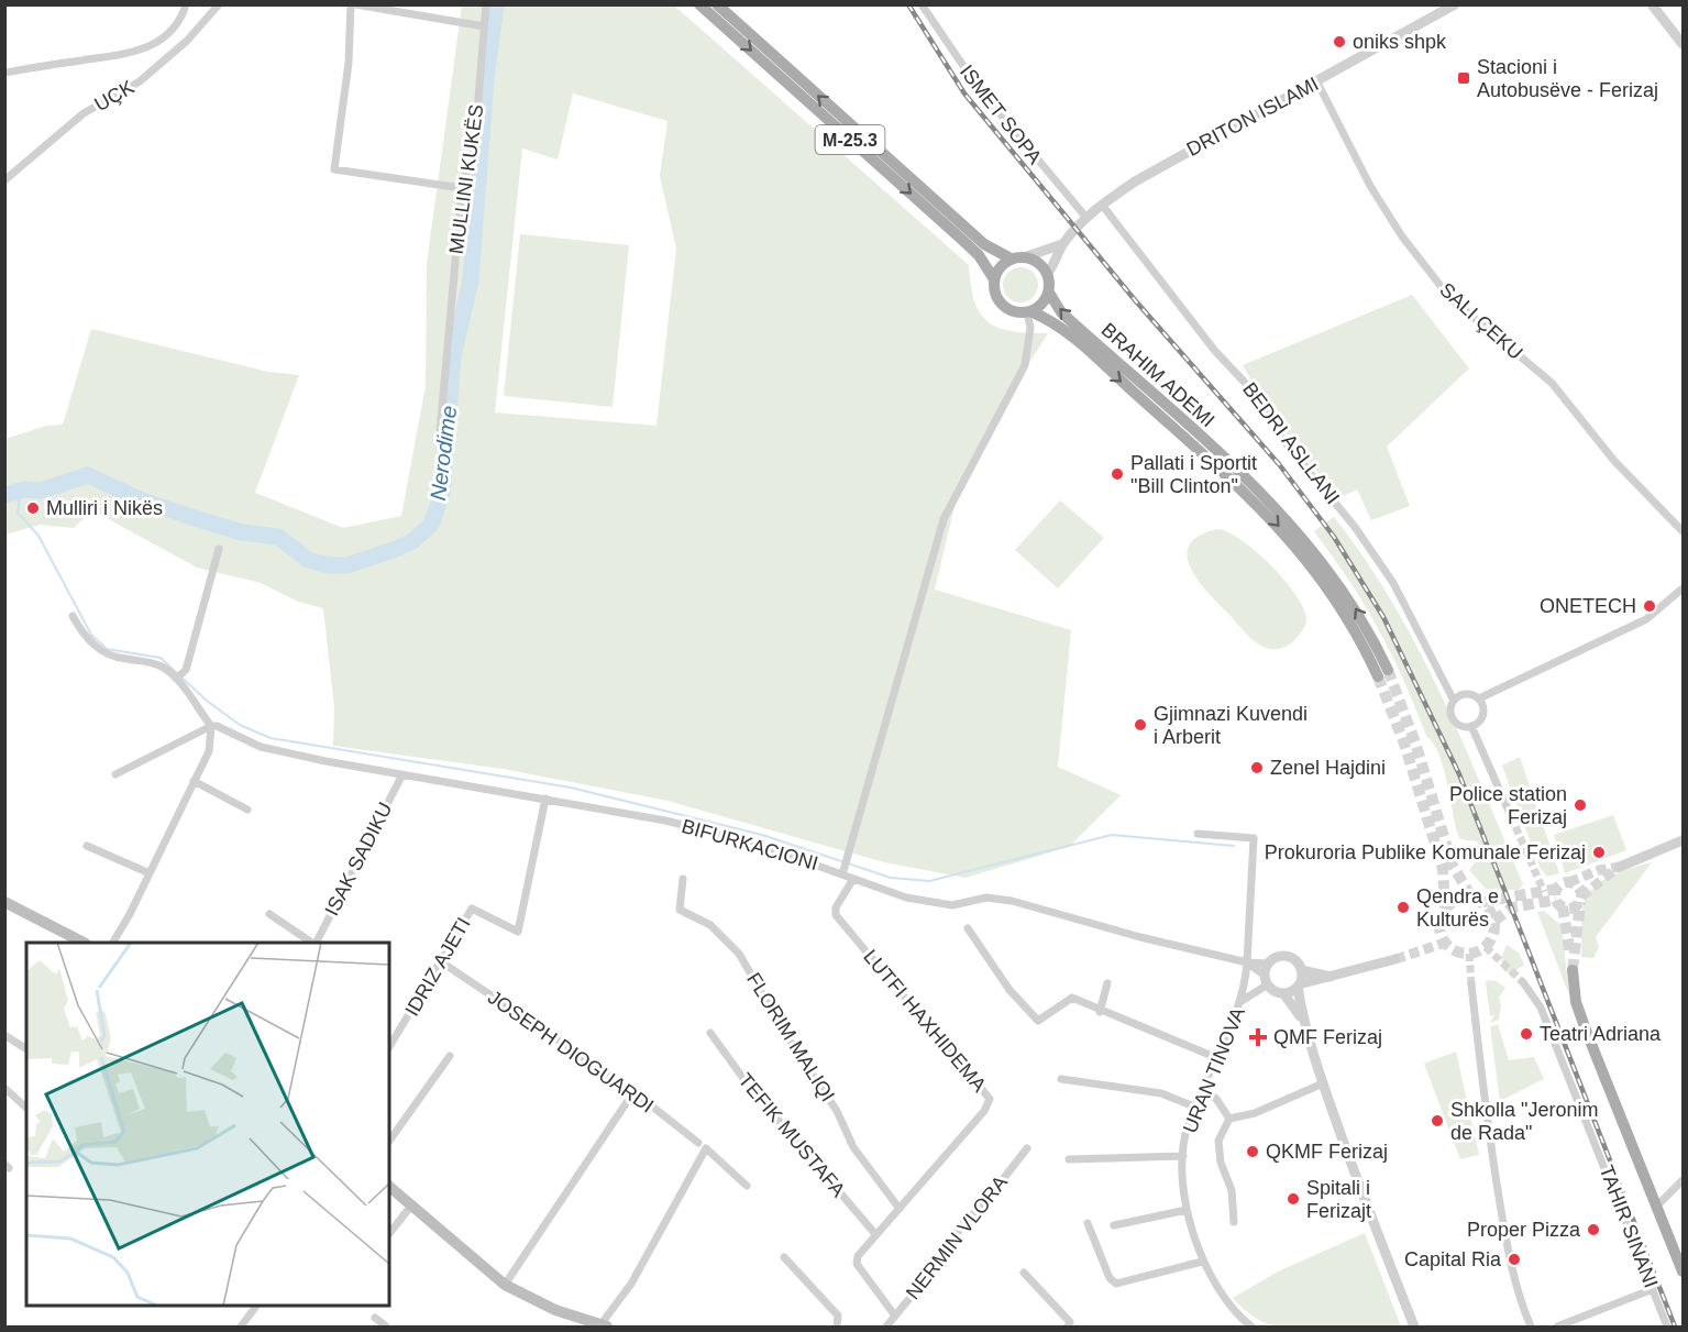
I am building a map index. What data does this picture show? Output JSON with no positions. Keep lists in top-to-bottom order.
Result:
{
  "streets": {
    "main road": ["M-25.3", "BRAHIM ADEMI"],
    "street": [
      "UÇK",
      "ISMET SOPA",
      "DRITON ISLAMI",
      "MULLINI KUKËS",
      "SALI ÇEKU",
      "BEDRI ASLLANI",
      "BIFURKACIONI",
      "ISAK SADIKU",
      "IDRIZ AJETI",
      "LUTFI HAXHIDEMA",
      "FLORIM MALIQI",
      "JOSEPH DIOGUARDI",
      "URAN TINOVA",
      "TEFIK MUSTAFA",
      "TAHIR SINANI",
      "NERMIN VLORA"
    ]
  },
  "crossings": [
    ["ISMET SOPA", "DRITON ISLAMI"],
    ["DRITON ISLAMI", "M-25.3"],
    ["DRITON ISLAMI", "SALI ÇEKU"],
    ["DRITON ISLAMI", "BRAHIM ADEMI"],
    ["DRITON ISLAMI", "BEDRI ASLLANI"],
    ["M-25.3", "BRAHIM ADEMI"],
    ["BIFURKACIONI", "ISAK SADIKU"],
    ["BIFURKACIONI", "IDRIZ AJETI"],
    ["BIFURKACIONI", "LUTFI HAXHIDEMA"],
    ["IDRIZ AJETI", "JOSEPH DIOGUARDI"],
    ["LUTFI HAXHIDEMA", "FLORIM MALIQI"],
    ["LUTFI HAXHIDEMA", "TEFIK MUSTAFA"],
    ["LUTFI HAXHIDEMA", "NERMIN VLORA"]
  ],
  "water": ["Nerodime"],
  "places": {
    "other": [
      "oniks shpk",
      "Pallati i Sportit \"Bill Clinton\"",
      "Mulliri i Nikës",
      "ONETECH",
      "Gjimnazi Kuvendi i Arberit",
      "Zenel Hajdini",
      "Police station Ferizaj",
      "Prokuroria Publike Komunale Ferizaj",
      "Qendra e Kulturës",
      "Teatri Adriana",
      "Shkolla \"Jeronim de Rada\"",
      "QKMF Ferizaj",
      "Spitali i Ferizajt",
      "Proper Pizza",
      "Capital Ria"
    ],
    "transit": ["Stacioni i Autobusëve - Ferizaj"],
    "health": ["QMF Ferizaj"]
  }
}
